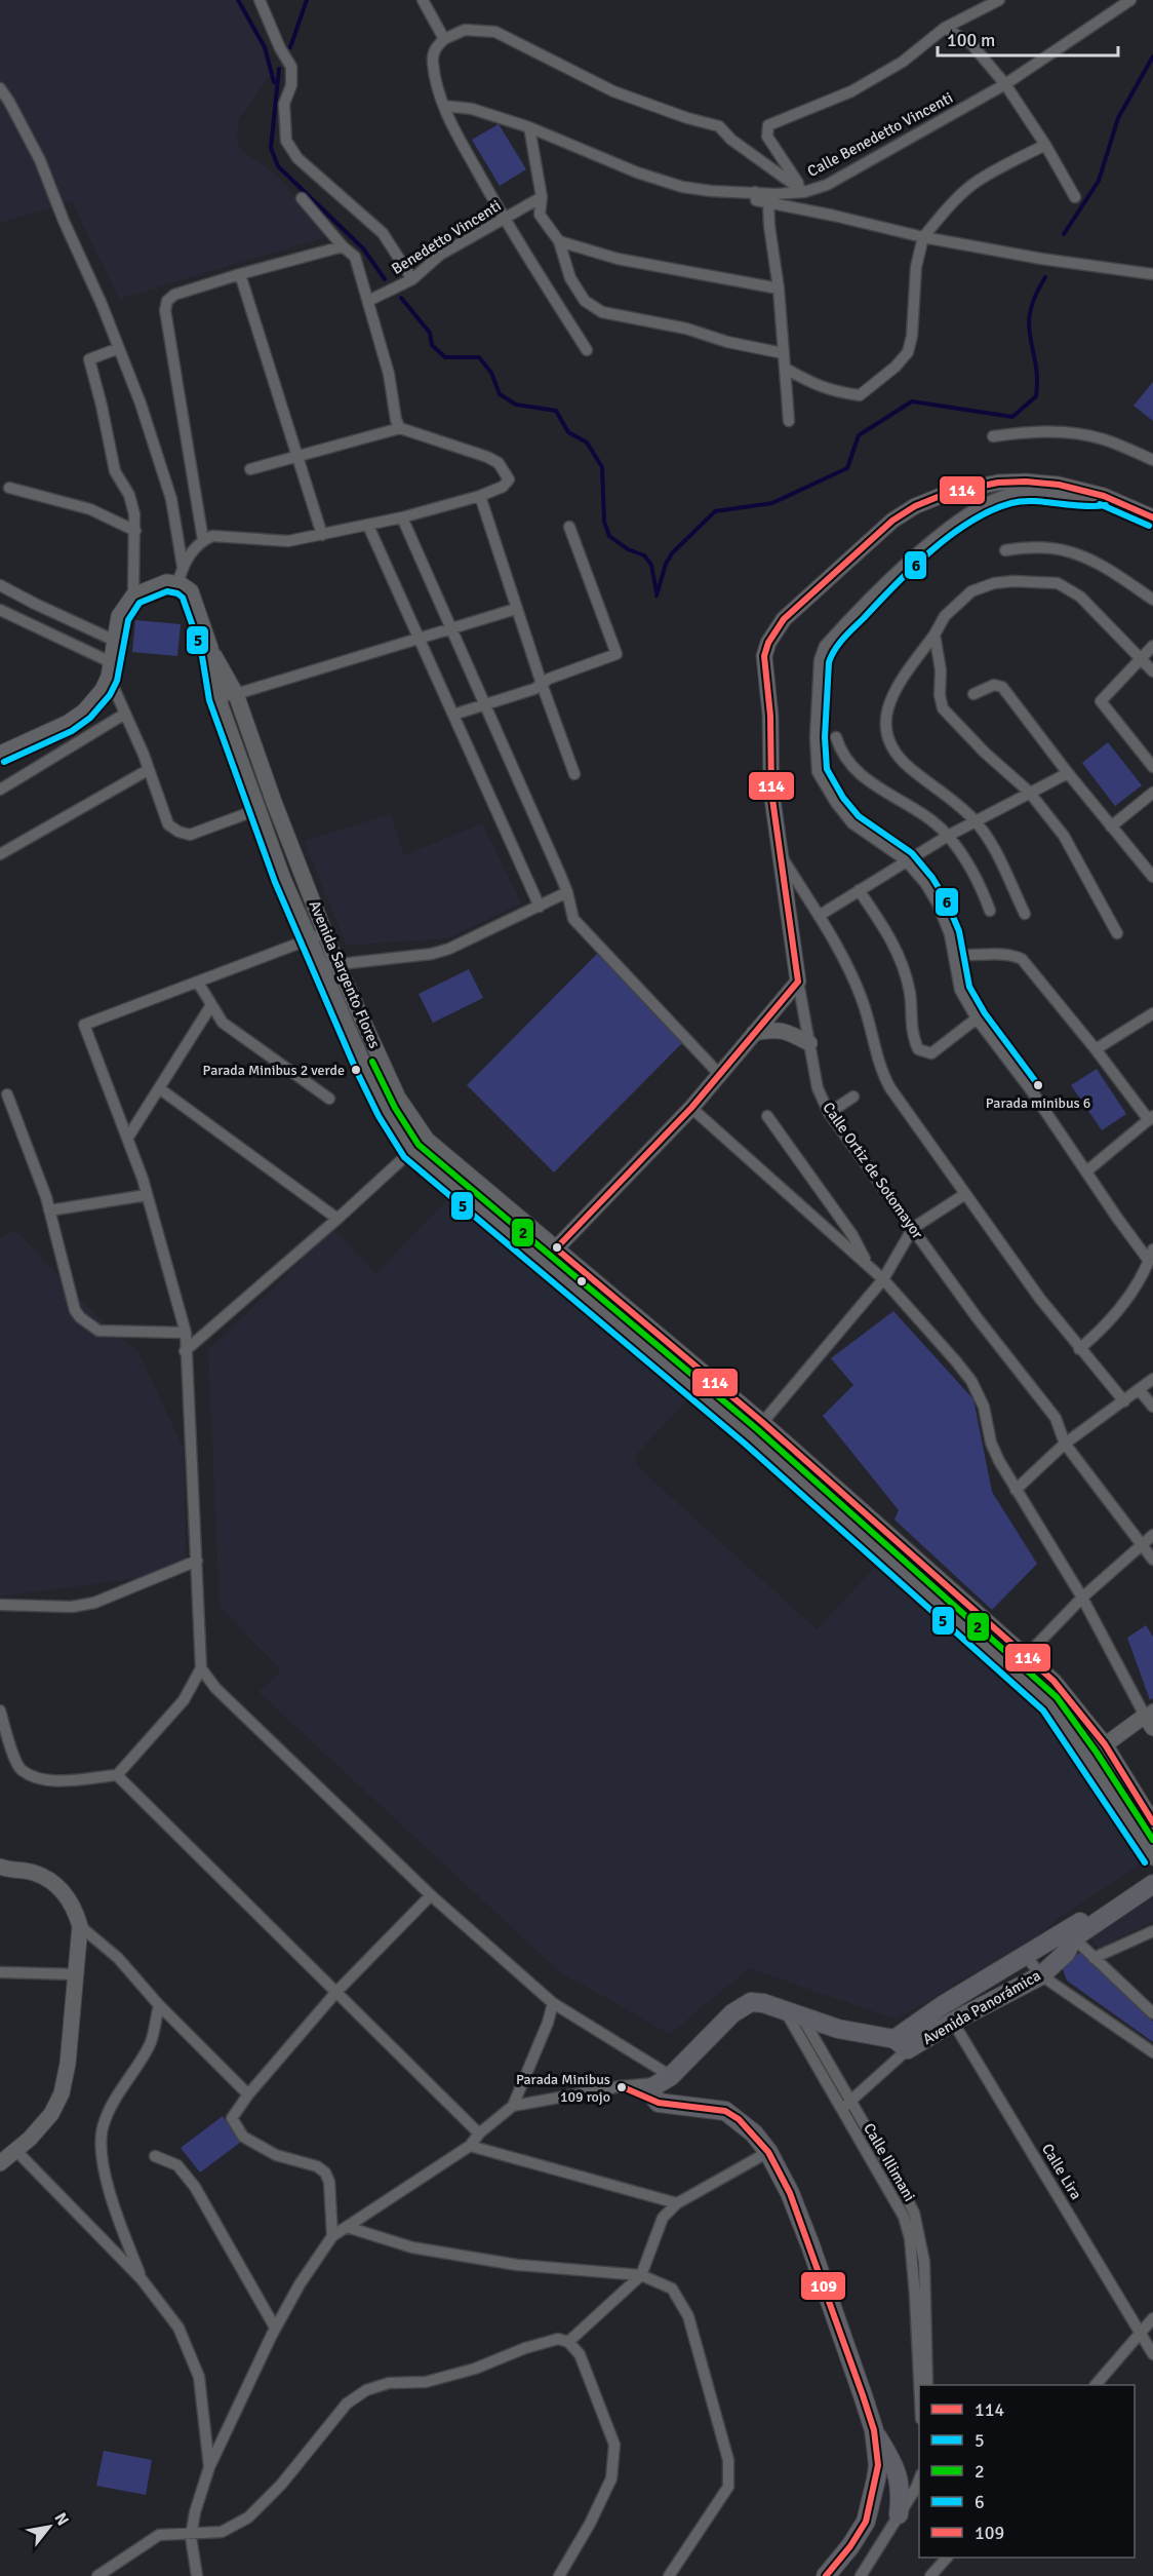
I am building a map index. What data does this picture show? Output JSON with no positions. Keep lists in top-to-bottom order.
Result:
{
  "streets": {
    "main road": ["Avenida Panorámica"],
    "street": [
      "Calle Benedetto Vincenti",
      "Benedetto Vincenti",
      "Avenida Sargento Flores",
      "Calle Ortiz de Sotomayor",
      "Calle Illimani",
      "Calle Lira"
    ]
  },
  "crossings": [
    ["Avenida Panorámica", "Calle Lira"]
  ],
  "places": ["Parada Minibus 2 verde", "Parada minibus 6", "Parada Minibus 109 rojo"],
  "lines": [
    "transit line 114",
    "transit line 6",
    "transit line 5",
    "transit line 2",
    "transit line 109"
  ],
  "legend": [
    "114",
    "5",
    "2",
    "6",
    "109"
  ],
  "scale_bar": "100 m",
  "north": "top right"
}
